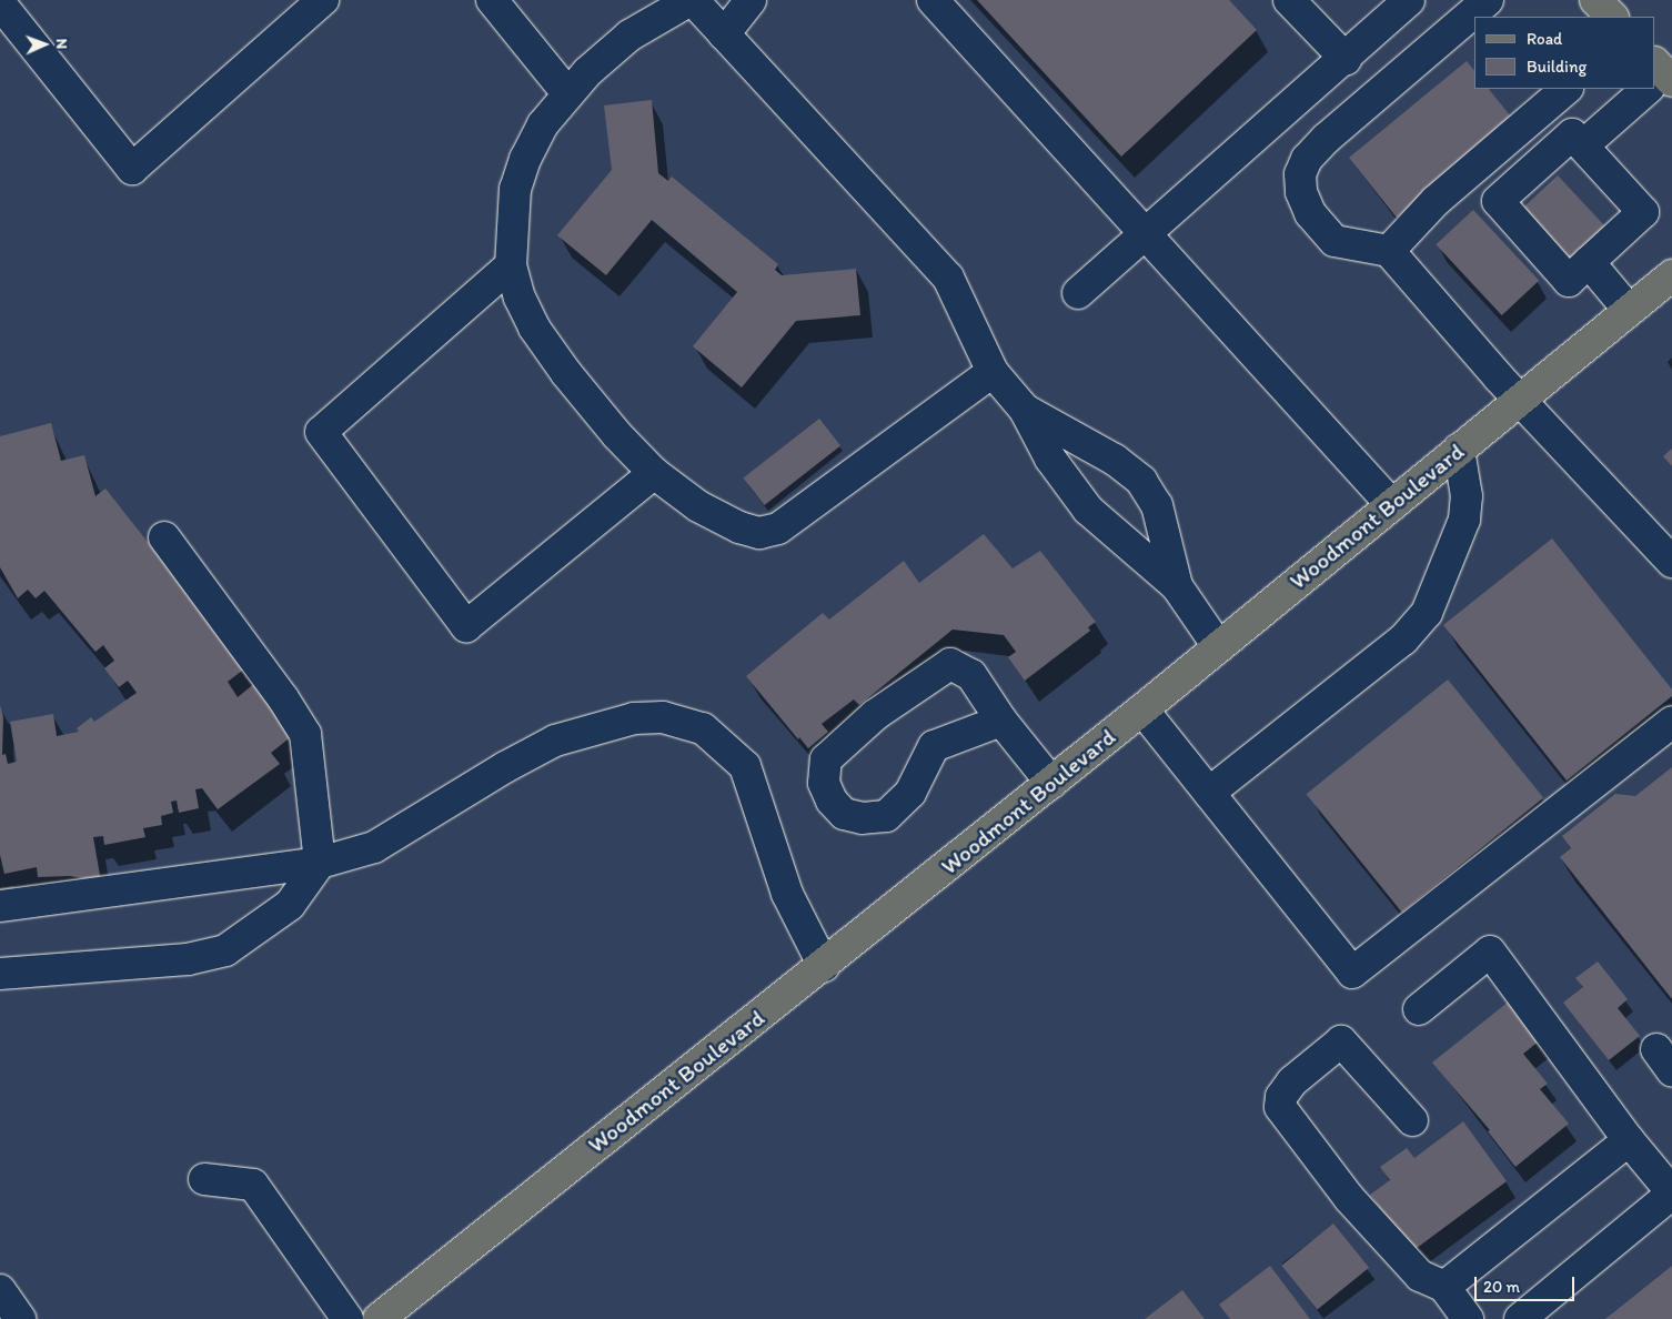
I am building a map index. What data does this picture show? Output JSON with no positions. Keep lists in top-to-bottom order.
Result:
{
  "streets": {
    "main road": ["Woodmont Boulevard"]
  },
  "legend": ["Road", "Building"],
  "scale_bar": "20 m",
  "north": "right"
}
